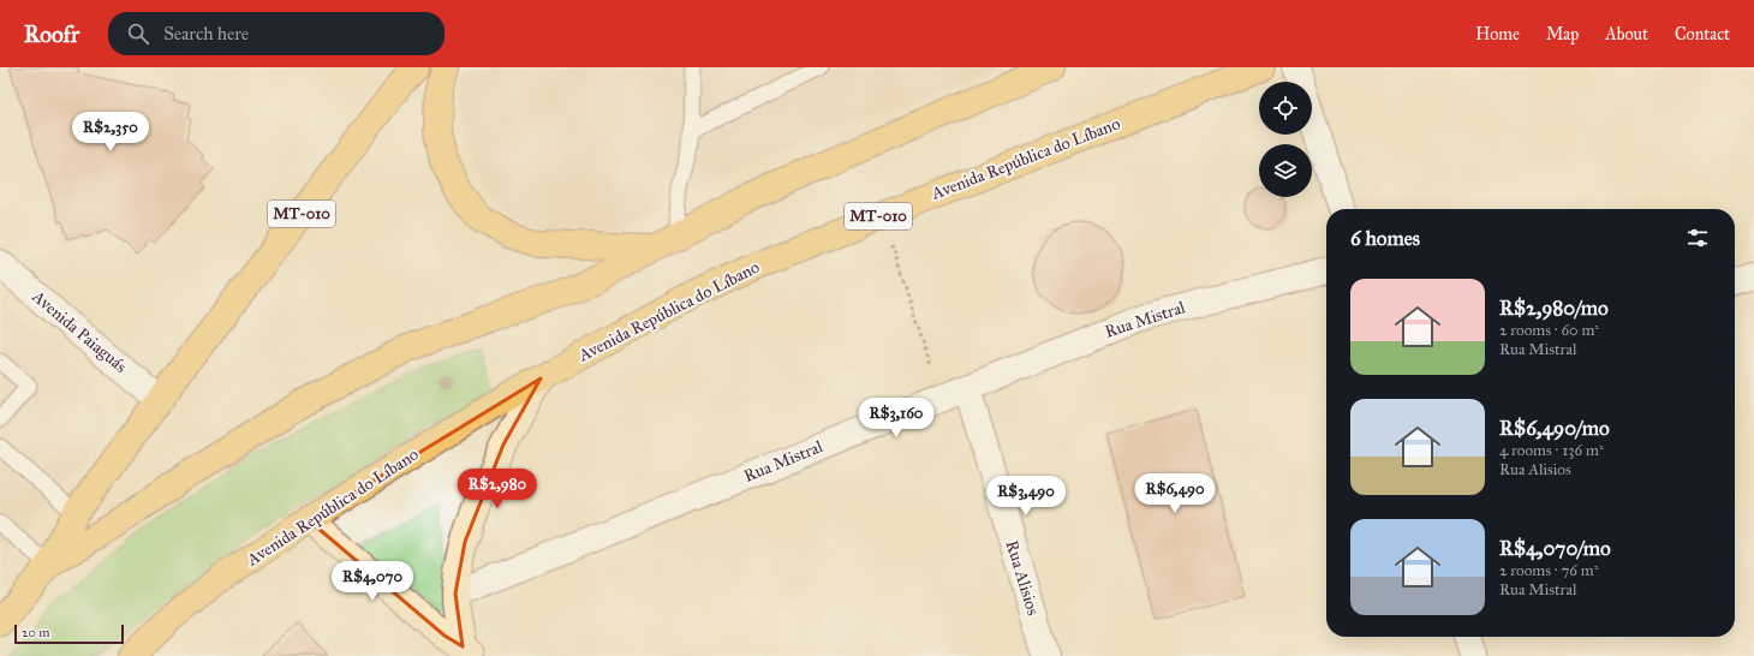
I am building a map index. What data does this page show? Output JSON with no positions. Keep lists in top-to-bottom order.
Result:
{
  "streets": {
    "main road": ["Avenida República do Líbano", "MT-010"],
    "street": ["Rua Mistral", "Avenida Paiaguás", "Rua Alisios"]
  },
  "crossings": [
    ["MT-010", "Avenida Paiaguás"],
    ["Rua Mistral", "Rua Alisios"]
  ],
  "scale_bar": "20 m",
  "page": {
    "header": "Roofr",
    "search": "Search here",
    "nav": [
      "Home",
      "Map",
      "About",
      "Contact"
    ],
    "price": [
      "R$2,350",
      "R$3,160",
      "R$2,980",
      "R$6,490",
      "R$3,490",
      "R$4,070"
    ],
    "heading": "6 homes",
    "list": [
      {
        "name": "R$2,980/mo",
        "note": "2 rooms · 60 m² · Rua Mistral"
      },
      {
        "name": "R$6,490/mo",
        "note": "4 rooms · 136 m² · Rua Alisios"
      },
      {
        "name": "R$4,070/mo",
        "note": "2 rooms · 76 m² · Rua Mistral"
      }
    ],
    "scale": "20 m"
  }
}
